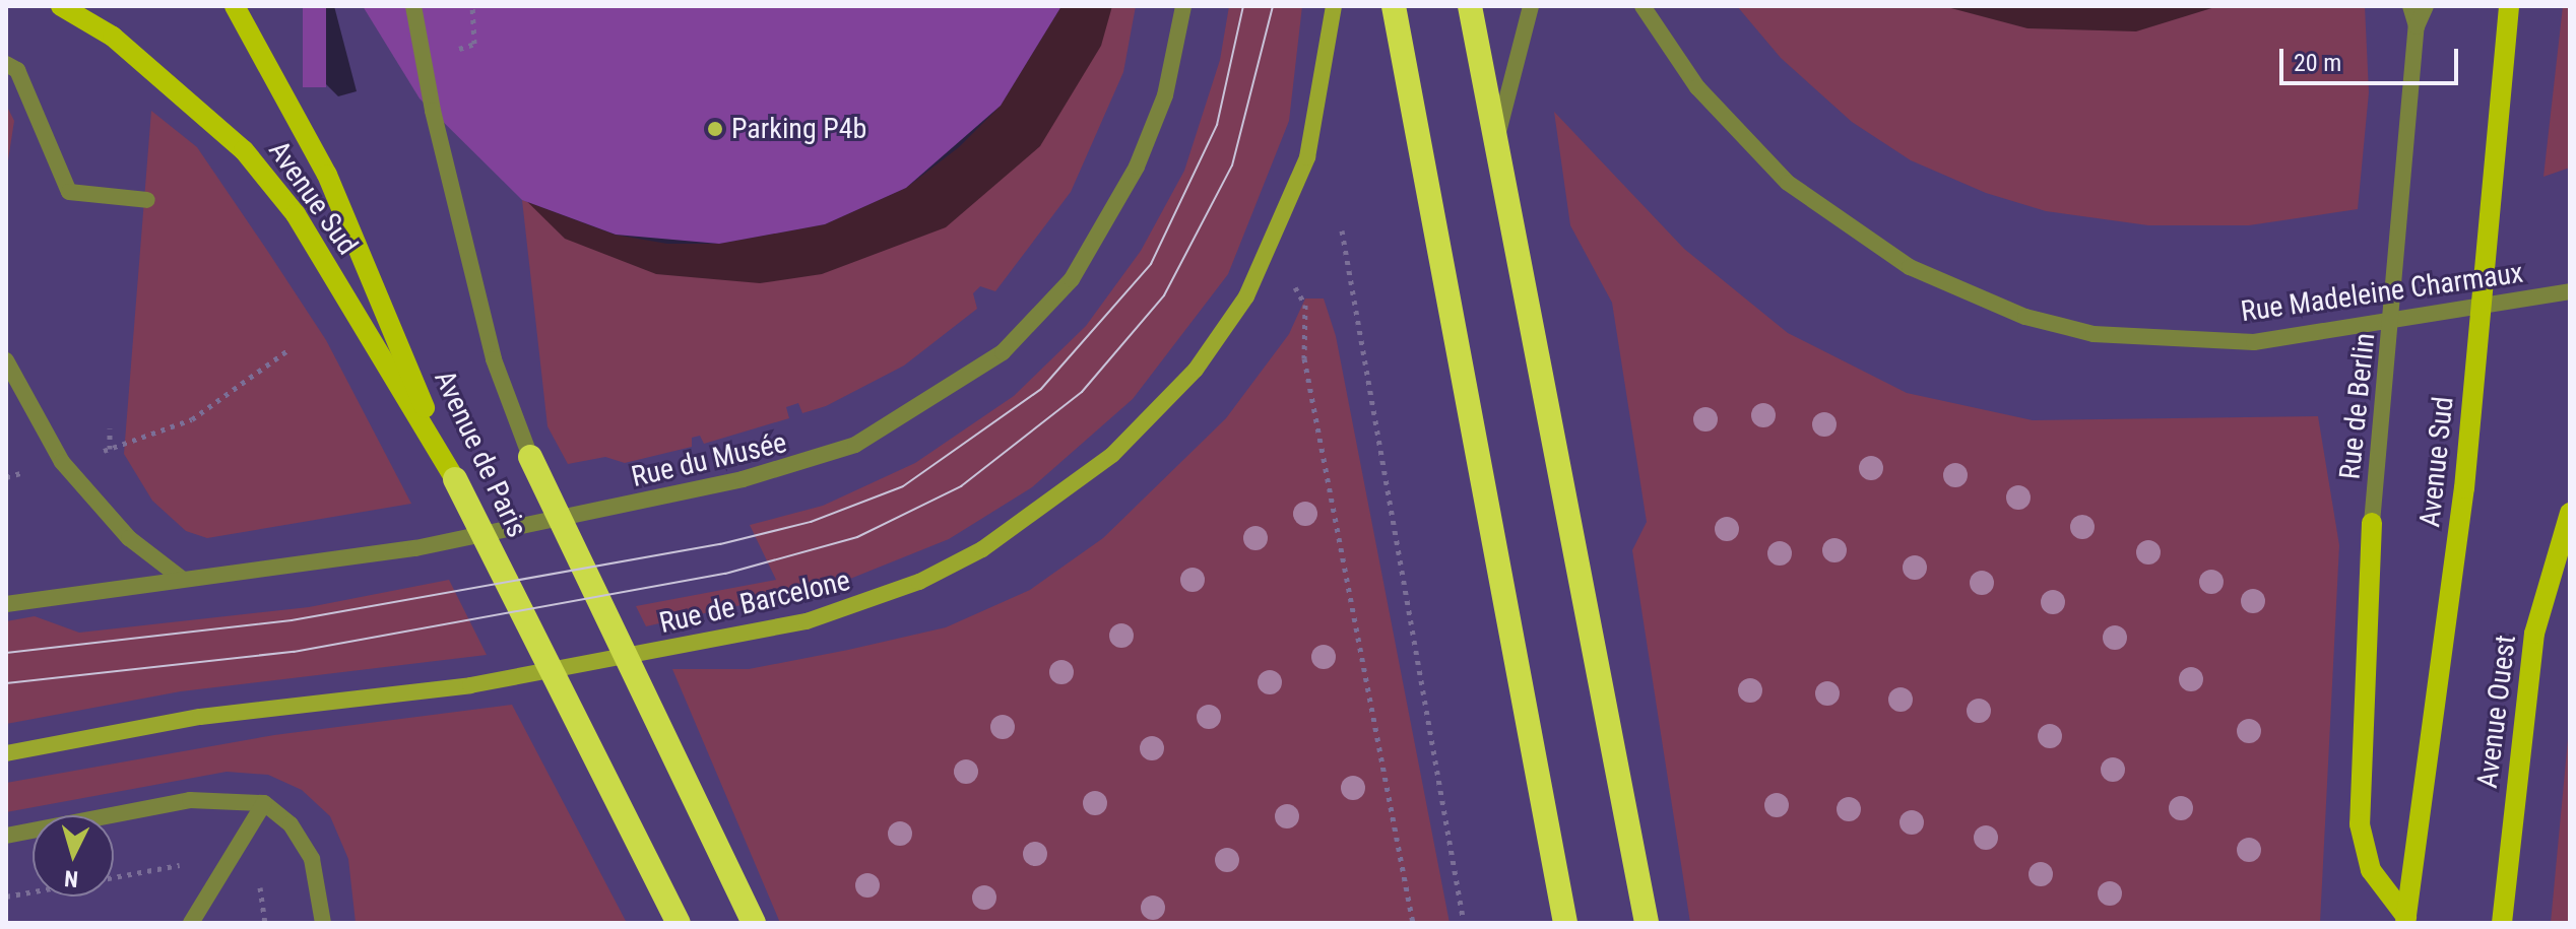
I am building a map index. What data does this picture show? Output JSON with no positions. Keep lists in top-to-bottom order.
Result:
{
  "streets": {
    "highway": ["Avenue de Paris"],
    "main road": ["Avenue Sud", "Rue de Barcelone", "Avenue Ouest"],
    "street": ["Rue Madeleine Charmaux", "Rue de Berlin", "Rue du Musée"]
  },
  "crossings": [
    ["Avenue Sud", "Avenue de Paris"]
  ],
  "places": ["Parking P4b"],
  "scale_bar": "20 m",
  "north": "bottom"
}
